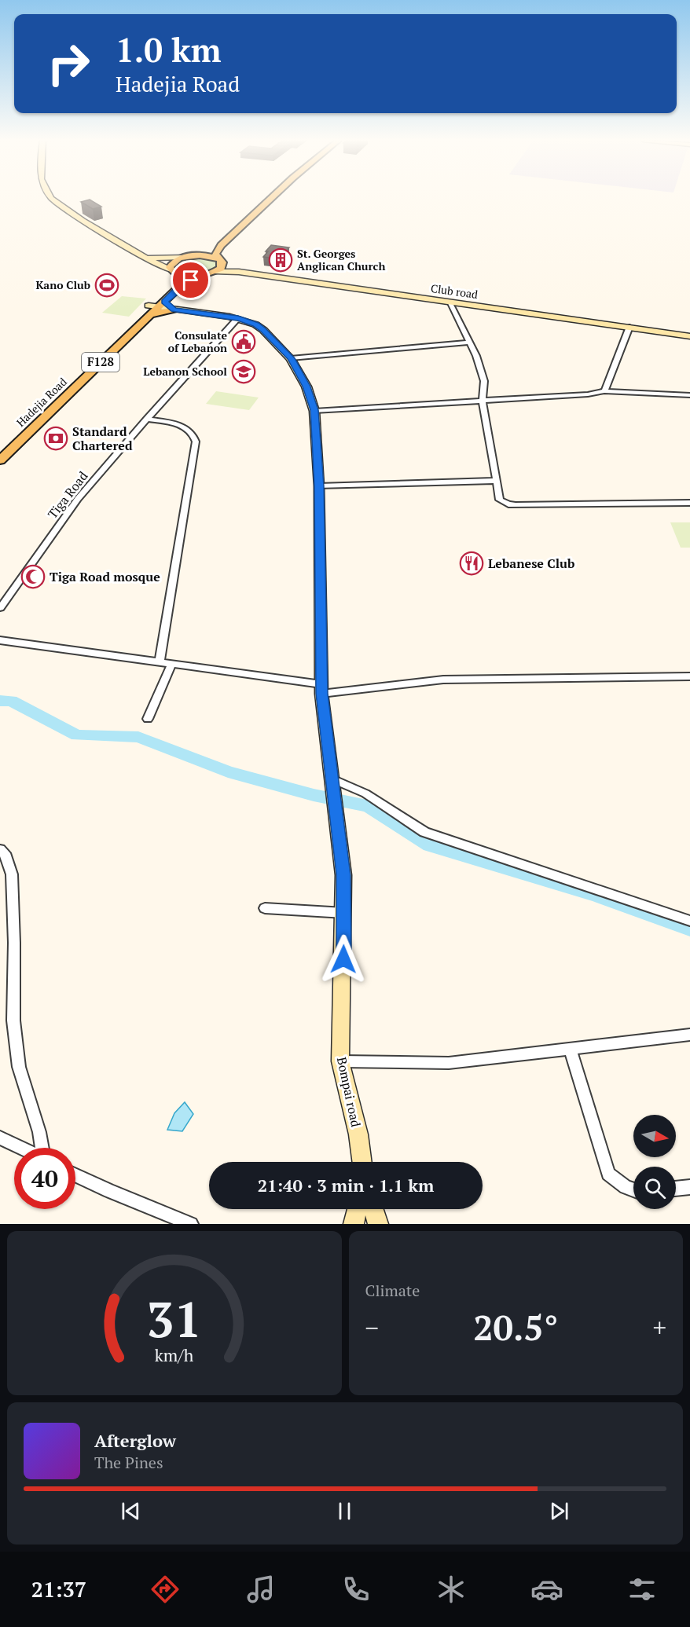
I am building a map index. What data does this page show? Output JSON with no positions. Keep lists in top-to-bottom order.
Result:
{
  "streets": {
    "main road": [
      "Club road",
      "F128",
      "Hadejia Road",
      "Bompai road"
    ],
    "street": ["Tiga Road"]
  },
  "crossings": [
    ["Club road", "Hadejia Road"],
    ["F128", "Hadejia Road"],
    ["Hadejia Road", "Bompai road"],
    ["Tiga Road", "Bompai road"]
  ],
  "places": {
    "building": ["St. Georges Anglican Church"],
    "sports": ["Kano Club"],
    "public building": ["Consulate of Lebanon"],
    "school or university": ["Lebanon School"],
    "bank": ["Standard Chartered"],
    "restaurant": ["Lebanese Club"],
    "mosque": ["Tiga Road mosque"]
  },
  "north": "right",
  "page": {
    "turn": ["1.0 km", "Hadejia Road"],
    "limit": "40",
    "trip": "21:40 · 3 min · 1.1 km",
    "tile": "Climate",
    "heat": ["−", "20.5°", "+"],
    "song": ["Afterglow", "The Pines"],
    "tabs": "21:37",
    "gauge": ["31", "km/h"]
  }
}
